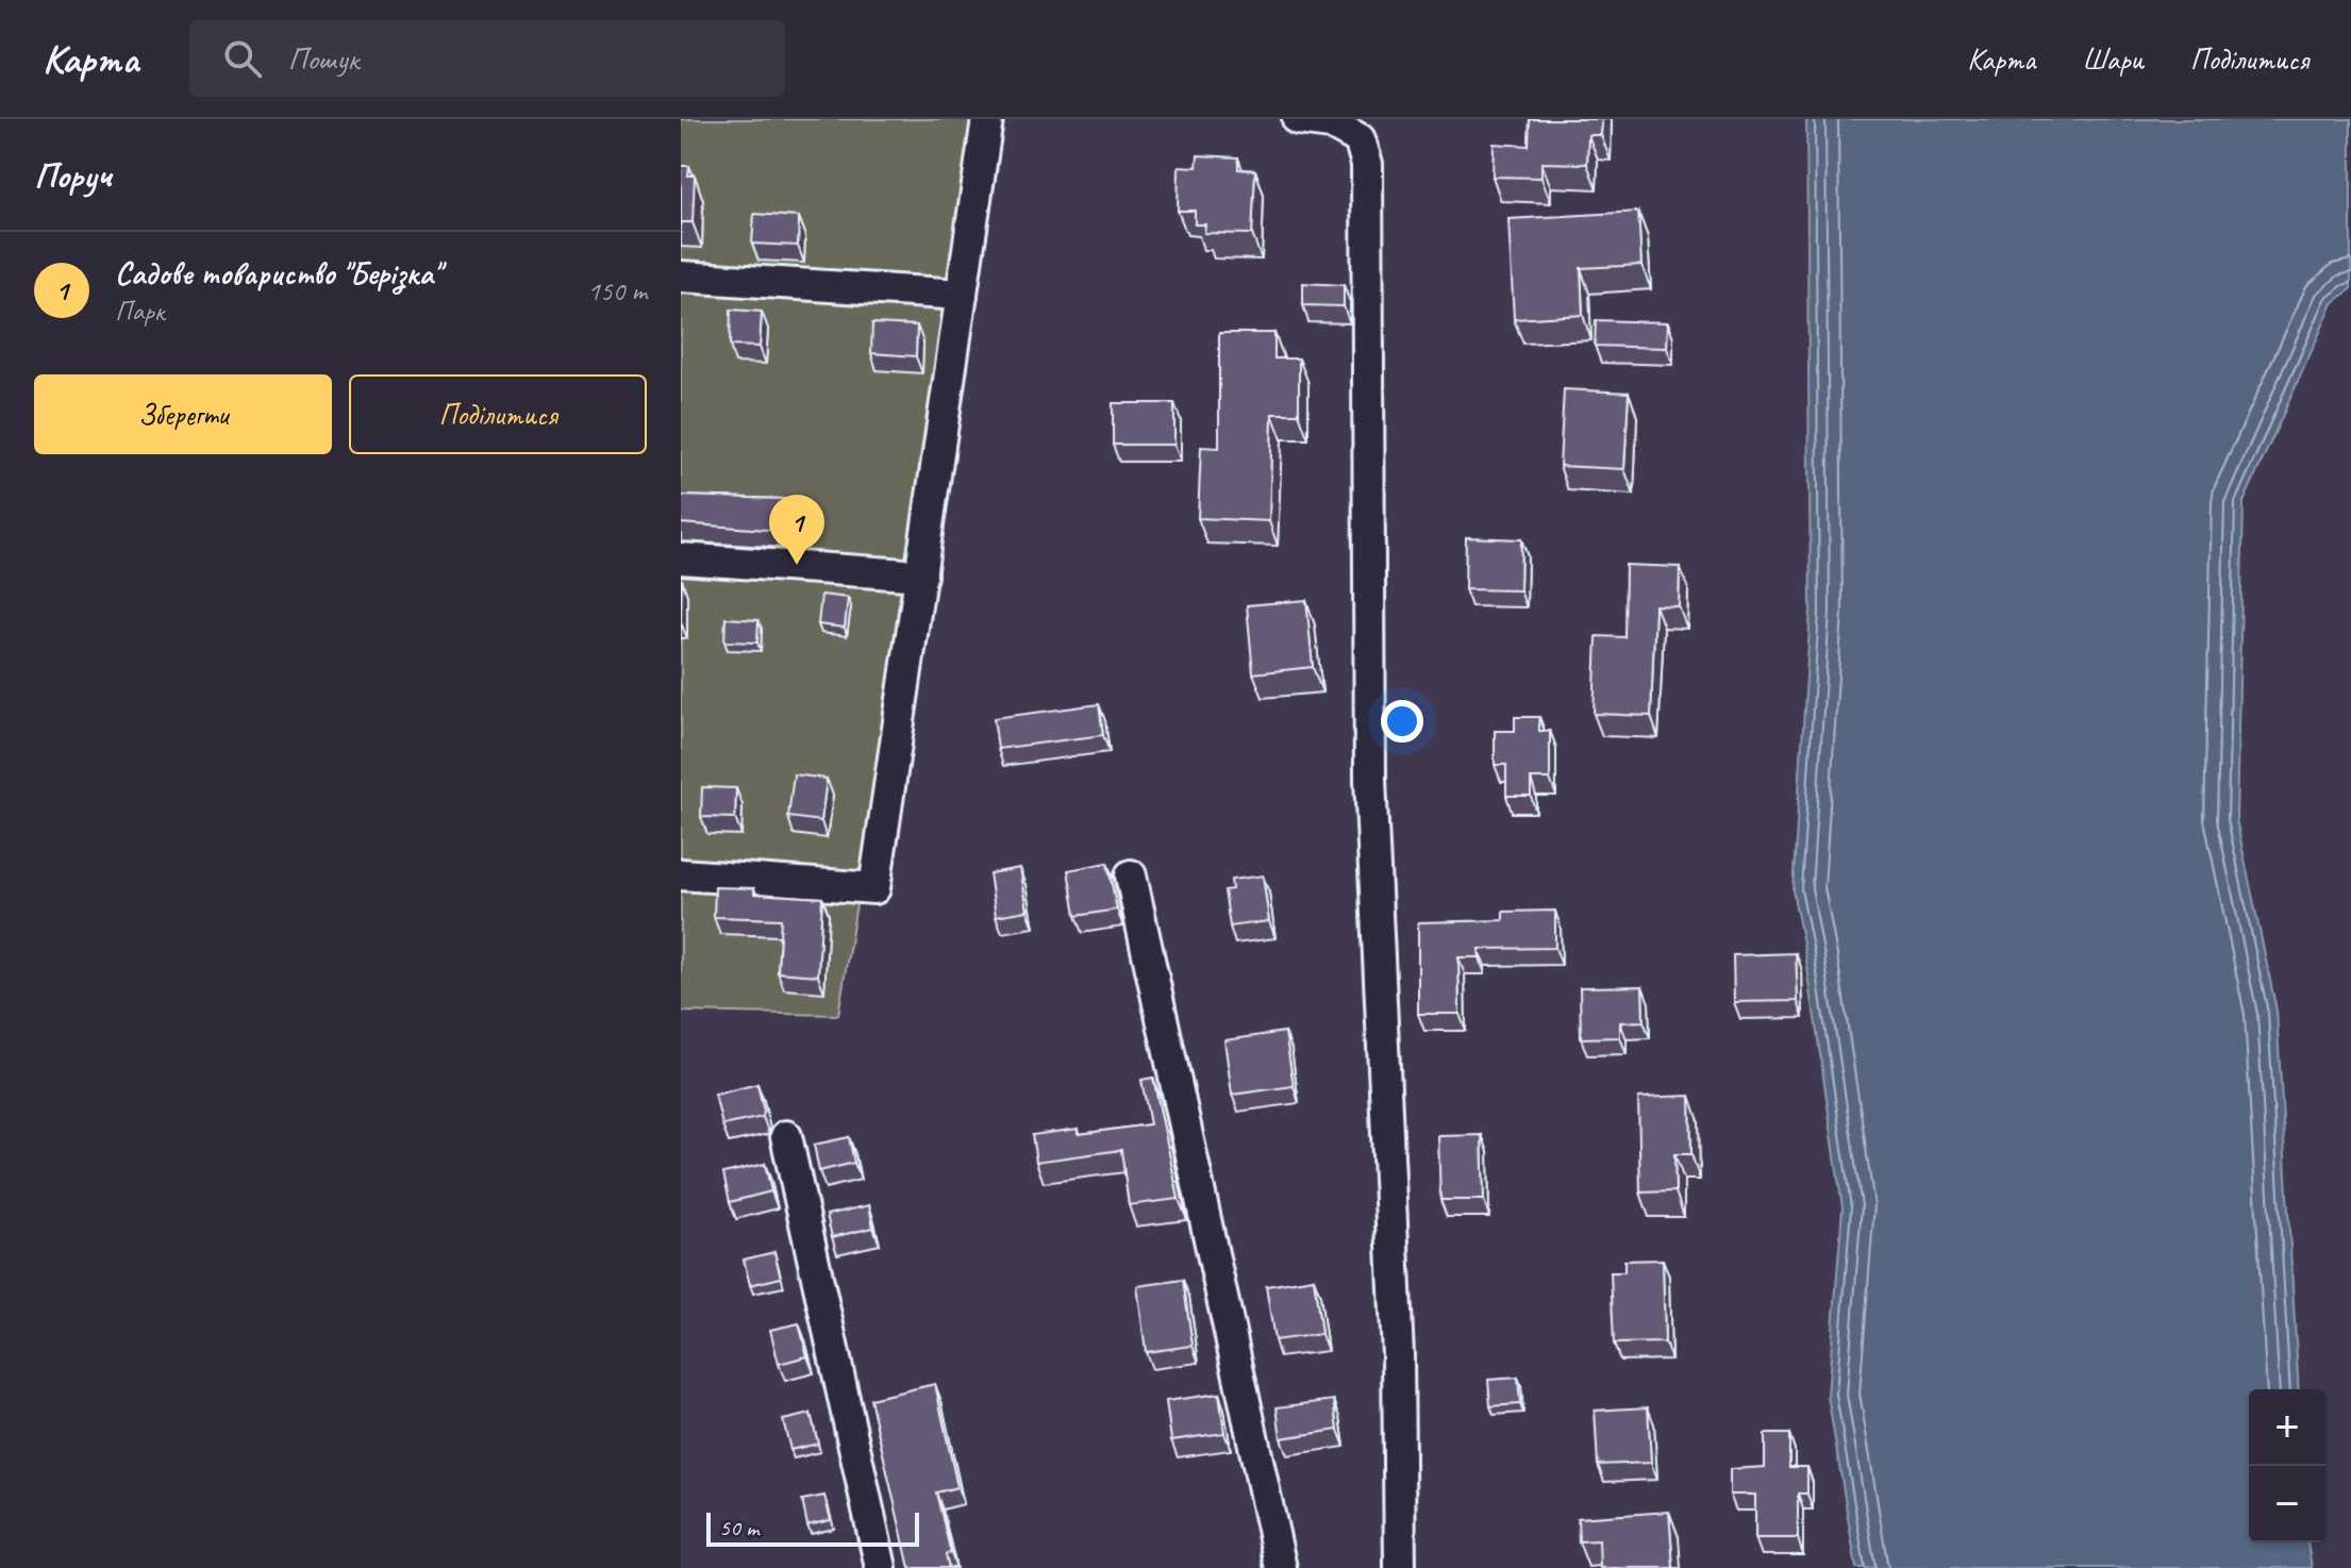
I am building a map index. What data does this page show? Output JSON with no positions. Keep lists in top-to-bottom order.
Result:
{
  "scale_bar": "50 m",
  "page": {
    "header": "Карта",
    "search": "Пошук",
    "nav": ["Карта", "Шари", "Поділитися"],
    "heading": "Поруч",
    "list": [
      {
        "mark": "1",
        "name": "Садове товариство \"Берізка\"",
        "note": "Парк",
        "value": "150 m"
      }
    ],
    "buttons": ["Зберегти", "Поділитися"],
    "pins": "1",
    "map_buttons": ["+", "−"],
    "scale": "50 m"
  }
}
